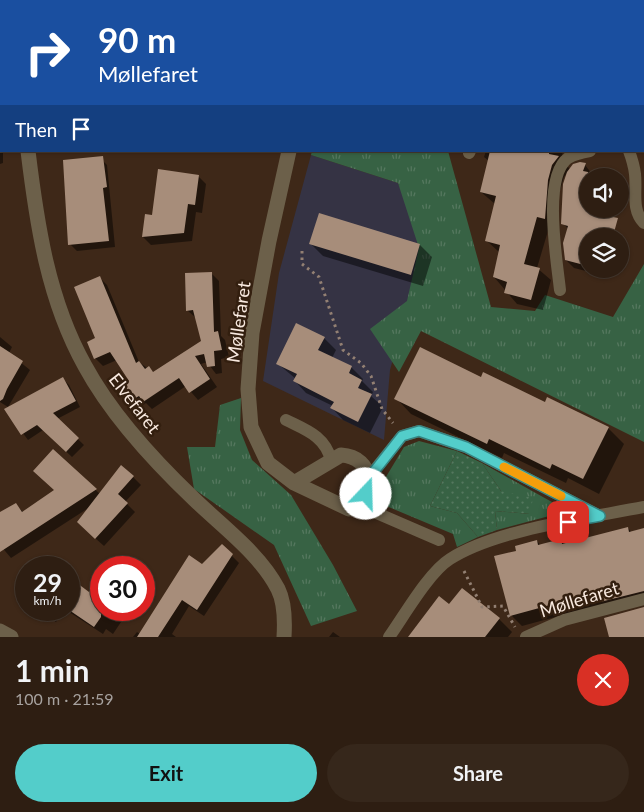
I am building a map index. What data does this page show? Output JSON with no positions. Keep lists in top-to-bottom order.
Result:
{
  "streets": {
    "street": ["Møllefaret", "Elvefaret"]
  },
  "page": {
    "turn": ["90 m", "Møllefaret"],
    "then": "Then",
    "speed": "29 km/h",
    "limit": "30",
    "heading": ["1 min", "100 m · 21:59"],
    "buttons": ["Exit", "Share"]
  }
}
